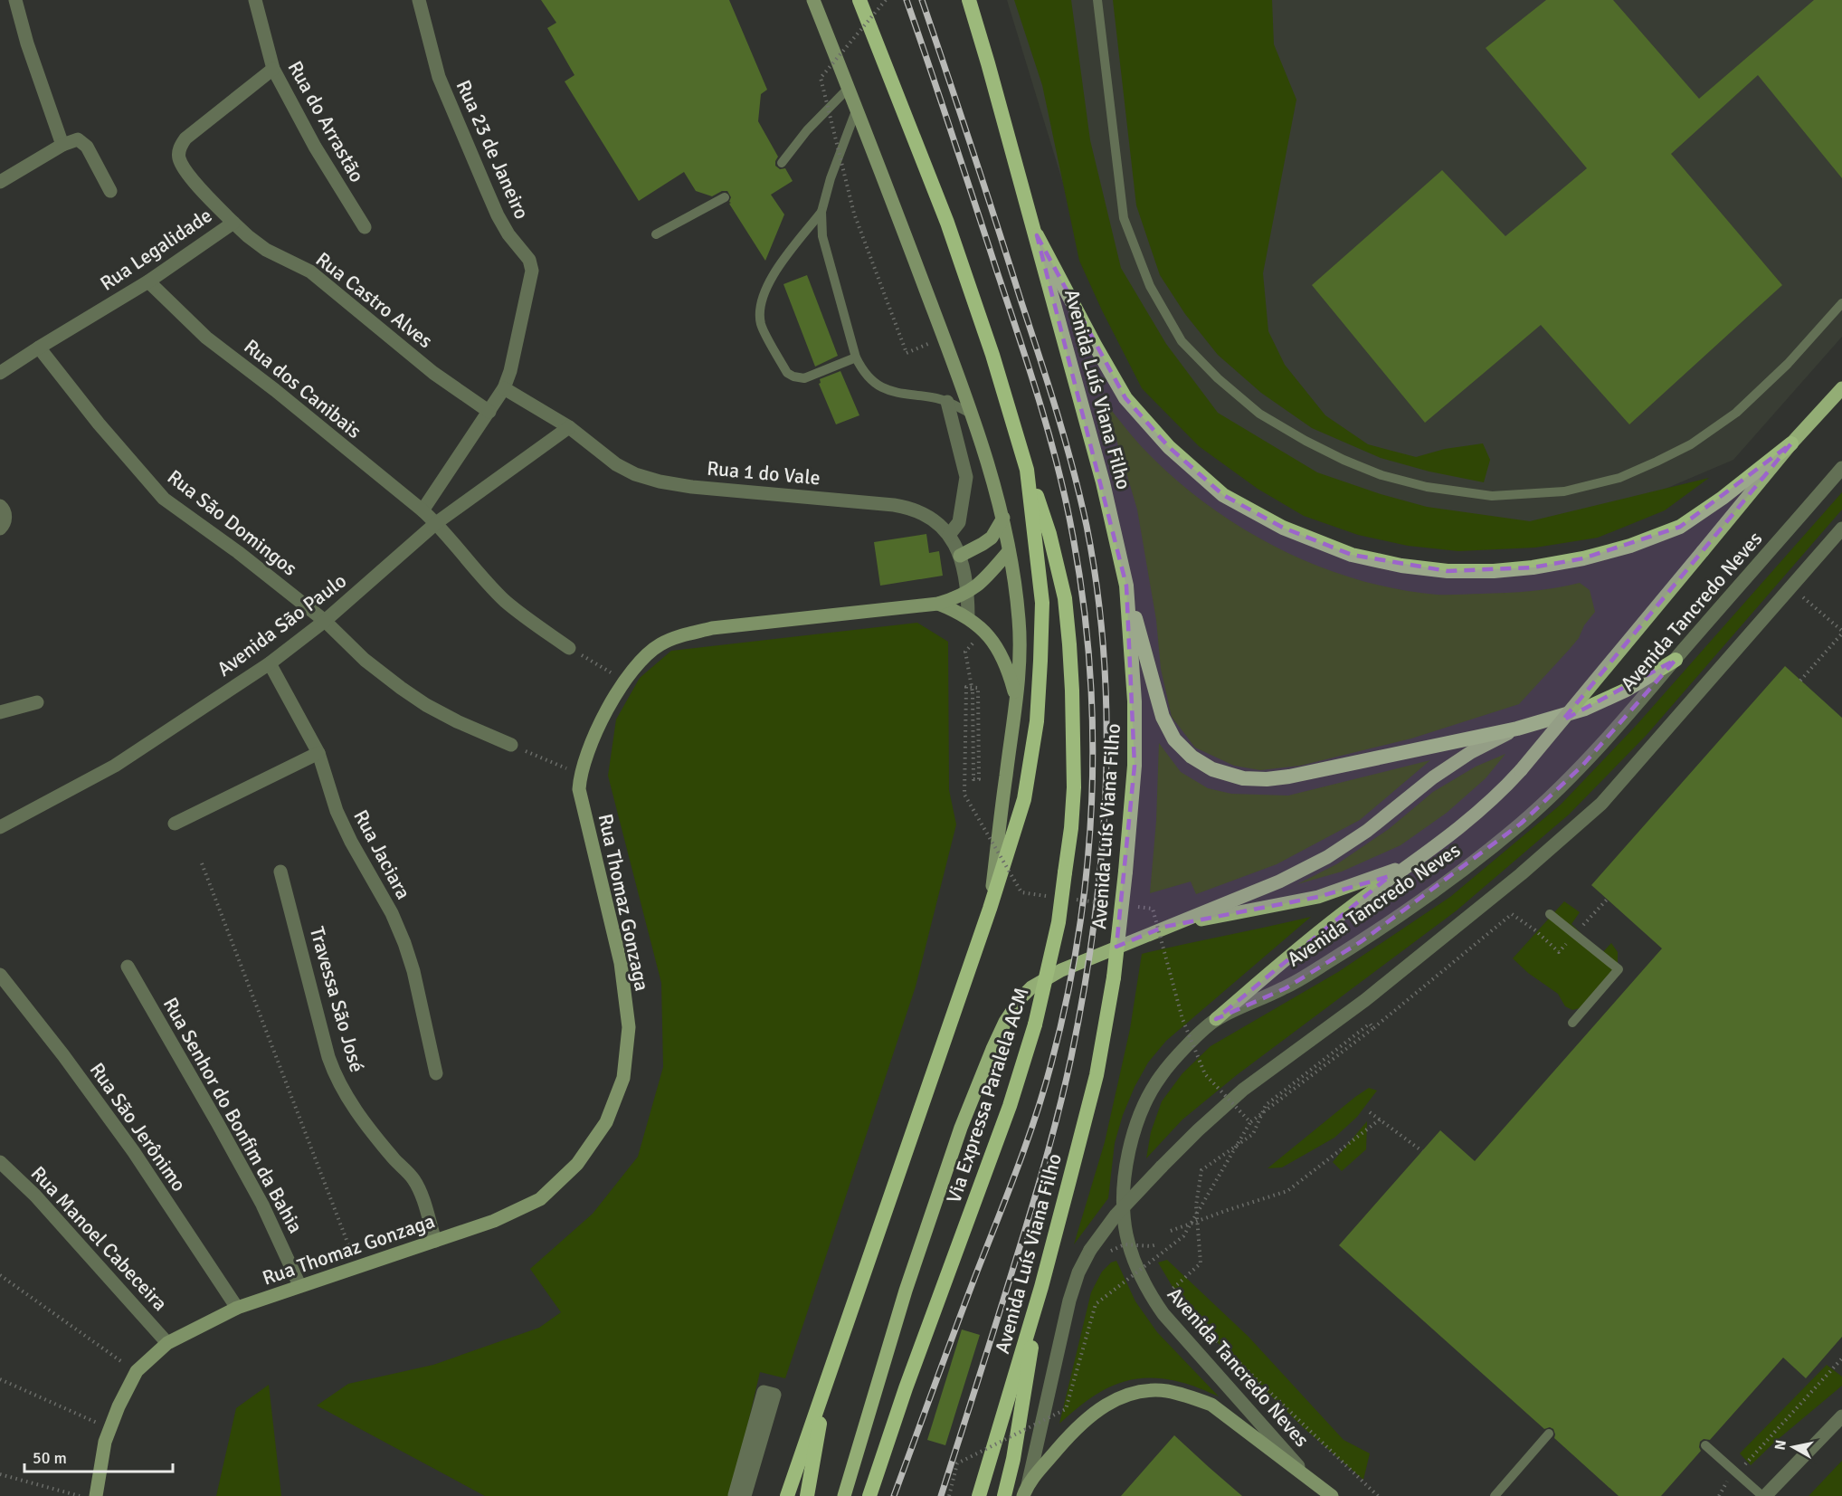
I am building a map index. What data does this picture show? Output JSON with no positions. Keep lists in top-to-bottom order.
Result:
{
  "streets": {
    "highway": ["Avenida Luís Viana Filho", "Via Expressa Paralela ACM"],
    "main road": ["Avenida Tancredo Neves", "Rua Thomaz Gonzaga"],
    "street": [
      "Rua do Arrastão",
      "Rua 23 de Janeiro",
      "Rua Legalidade",
      "Rua Castro Alves",
      "Rua dos Canibais",
      "Rua 1 do Vale",
      "Rua São Domingos",
      "Avenida São Paulo",
      "Rua Jaciara",
      "Travessa São José",
      "Rua Senhor do Bonfim da Bahia",
      "Rua São Jerônimo",
      "Rua Manoel Cabeceira"
    ]
  },
  "crossings": [
    ["Rua do Arrastão", "Rua Legalidade"],
    ["Rua 23 de Janeiro", "Rua Castro Alves"],
    ["Rua 23 de Janeiro", "Rua dos Canibais"],
    ["Rua 23 de Janeiro", "Rua 1 do Vale"],
    ["Rua Legalidade", "Rua Castro Alves"],
    ["Rua Legalidade", "Rua dos Canibais"],
    ["Rua Legalidade", "Rua São Domingos"],
    ["Rua dos Canibais", "Avenida São Paulo"],
    ["Rua 1 do Vale", "Avenida São Paulo"],
    ["Rua 1 do Vale", "Rua Thomaz Gonzaga"],
    ["Rua São Domingos", "Avenida São Paulo"],
    ["Avenida São Paulo", "Rua Jaciara"],
    ["Rua Thomaz Gonzaga", "Travessa São José"],
    ["Rua Thomaz Gonzaga", "Rua Senhor do Bonfim da Bahia"],
    ["Rua Thomaz Gonzaga", "Rua São Jerônimo"],
    ["Rua Thomaz Gonzaga", "Rua Manoel Cabeceira"]
  ],
  "scale_bar": "50 m",
  "north": "left"
}
